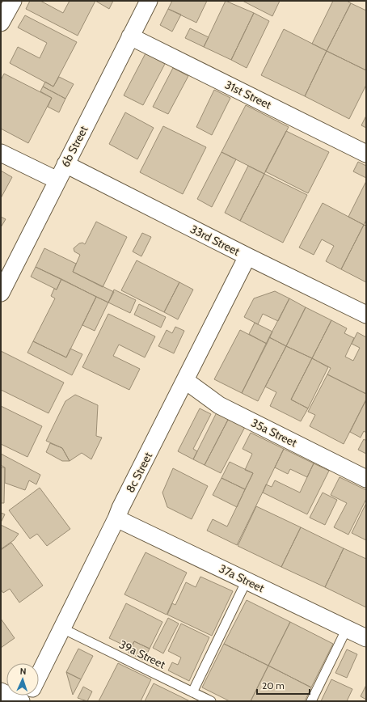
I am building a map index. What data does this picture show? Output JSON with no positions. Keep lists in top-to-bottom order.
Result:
{
  "streets": {
    "street": [
      "31st Street",
      "6b Street",
      "33rd Street",
      "35a Street",
      "8c Street",
      "37a Street"
    ],
    "lane": ["39a Street"]
  },
  "crossings": [
    ["31st Street", "6b Street"],
    ["6b Street", "33rd Street"],
    ["33rd Street", "8c Street"],
    ["35a Street", "8c Street"],
    ["8c Street", "37a Street"],
    ["8c Street", "39a Street"]
  ],
  "scale_bar": "20 m",
  "north": "top"
}
